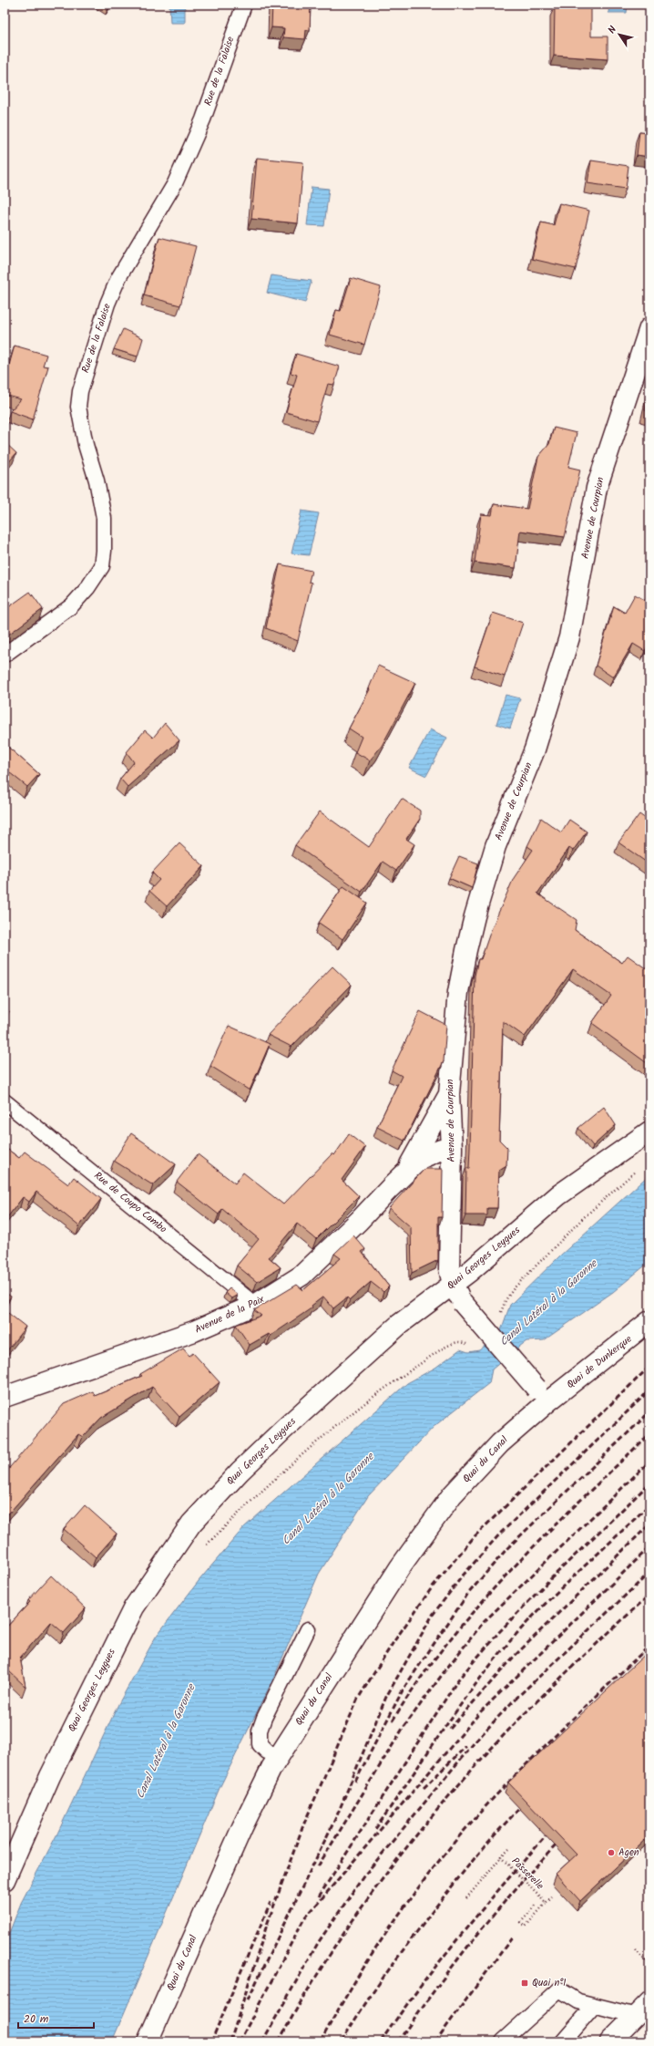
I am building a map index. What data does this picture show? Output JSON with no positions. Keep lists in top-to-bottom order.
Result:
{
  "streets": {
    "street": [
      "Avenue de Courpian",
      "Quai Georges Leygues",
      "Avenue de la Paix",
      "Quai de Dunkerque",
      "Quai du Canal"
    ],
    "lane": ["Rue de la Falaise", "Rue de Coupo Cambo"],
    "path": ["Passerelle"]
  },
  "crossings": [
    ["Avenue de Courpian", "Quai Georges Leygues"],
    ["Avenue de Courpian", "Avenue de la Paix"],
    ["Rue de Coupo Cambo", "Avenue de la Paix"],
    ["Quai de Dunkerque", "Quai du Canal"]
  ],
  "water": ["Canal Latéral à la Garonne"],
  "places": {
    "other": ["Agen"],
    "transit": ["Quai n°1"]
  },
  "scale_bar": "20 m",
  "north": "top left"
}
